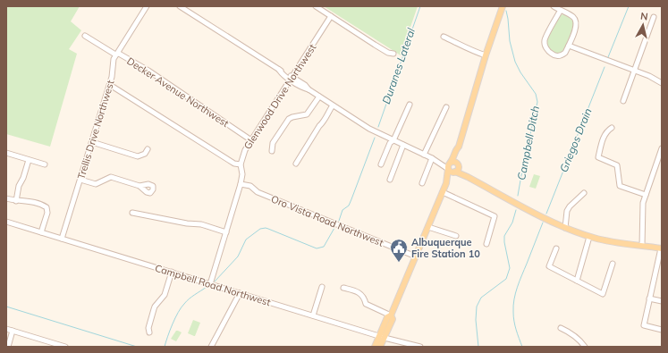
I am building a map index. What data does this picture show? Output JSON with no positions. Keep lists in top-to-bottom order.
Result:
{
  "streets": {
    "street": [
      "Decker Avenue Northwest",
      "Glenwood Drive Northwest",
      "Trellis Drive Northwest",
      "Oro Vista Road Northwest",
      "Campbell Road Northwest"
    ]
  },
  "crossings": [
    ["Decker Avenue Northwest", "Glenwood Drive Northwest"],
    ["Decker Avenue Northwest", "Trellis Drive Northwest"],
    ["Glenwood Drive Northwest", "Oro Vista Road Northwest"],
    ["Glenwood Drive Northwest", "Campbell Road Northwest"],
    ["Trellis Drive Northwest", "Campbell Road Northwest"]
  ],
  "water": ["Duranes Lateral", "Griegos Drain", "Campbell Ditch"],
  "places": {
    "public building": ["Albuquerque Fire Station 10"]
  },
  "north": "top"
}
